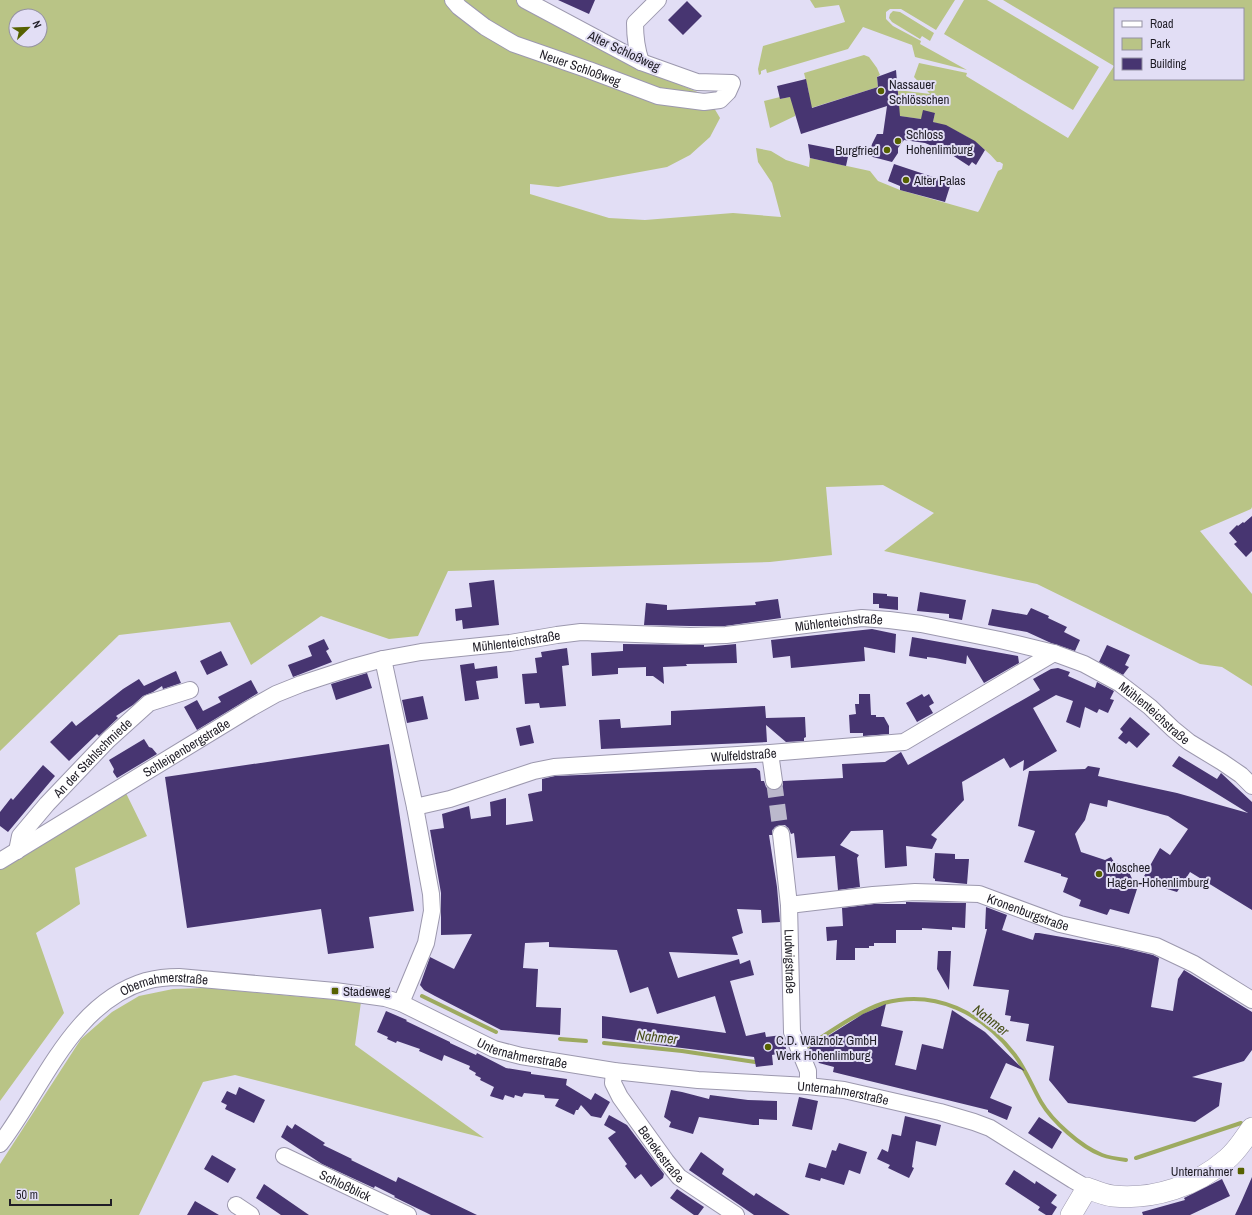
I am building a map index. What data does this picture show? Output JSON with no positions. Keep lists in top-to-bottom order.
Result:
{
  "streets": {
    "street": [
      "Alter Schloßweg",
      "Neuer Schloßweg",
      "Mühlenteichstraße",
      "Schleipenbergstraße",
      "Wulfeldstraße",
      "An der Stahlschmiede",
      "Kronenburgstraße",
      "Ludwigstraße",
      "Obernahmerstraße",
      "Unternahmerstraße",
      "Benekestraße",
      "Schloßblick"
    ]
  },
  "crossings": [
    ["Alter Schloßweg", "Neuer Schloßweg"],
    ["Mühlenteichstraße", "Schleipenbergstraße"],
    ["Mühlenteichstraße", "Wulfeldstraße"],
    ["Schleipenbergstraße", "An der Stahlschmiede"],
    ["Kronenburgstraße", "Ludwigstraße"],
    ["Ludwigstraße", "Unternahmerstraße"],
    ["Obernahmerstraße", "Unternahmerstraße"],
    ["Unternahmerstraße", "Benekestraße"]
  ],
  "water": ["Nahmer"],
  "places": {
    "other": [
      "Nassauer Schlösschen",
      "Schloss Hohenlimburg",
      "Burgfried",
      "Alter Palas",
      "Moschee Hagen-Hohenlimburg",
      "C.D. Wälzholz GmbH Werk Hohenlimburg"
    ],
    "transit": ["Stadeweg", "Unternahmer"]
  },
  "legend": ["Road", "Park", "Building"],
  "scale_bar": "50 m",
  "north": "top right"
}
